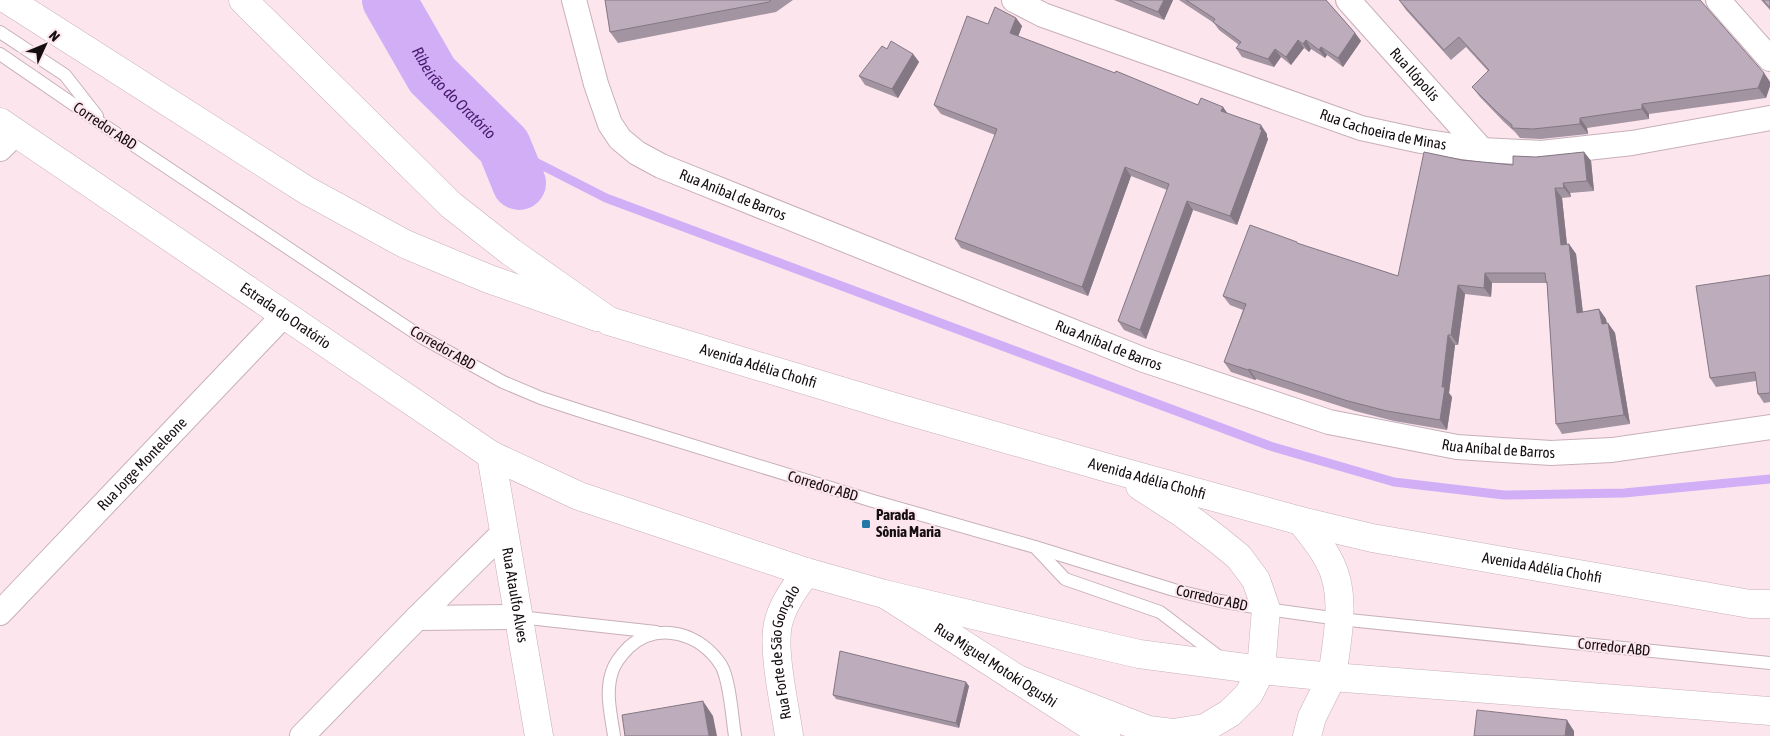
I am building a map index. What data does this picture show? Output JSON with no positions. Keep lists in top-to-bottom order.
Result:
{
  "streets": {
    "main road": [
      "Estrada do Oratório",
      "Avenida Adélia Chohfi",
      "Rua Ataulfo Alves",
      "Rua Forte de São Gonçalo",
      "Rua Miguel Motoki Ogushi"
    ],
    "street": [
      "Rua Ilópolis",
      "Rua Cachoeira de Minas",
      "Rua Aníbal de Barros",
      "Rua Jorge Monteleone"
    ],
    "lane": ["Corredor ABD"]
  },
  "crossings": [
    ["Rua Ilópolis", "Rua Cachoeira de Minas"],
    ["Estrada do Oratório", "Rua Jorge Monteleone"],
    ["Estrada do Oratório", "Rua Ataulfo Alves"],
    ["Estrada do Oratório", "Rua Forte de São Gonçalo"]
  ],
  "water": ["Ribeirão do Oratório"],
  "places": {
    "transit": ["Parada Sônia Maria"]
  },
  "north": "top right"
}
